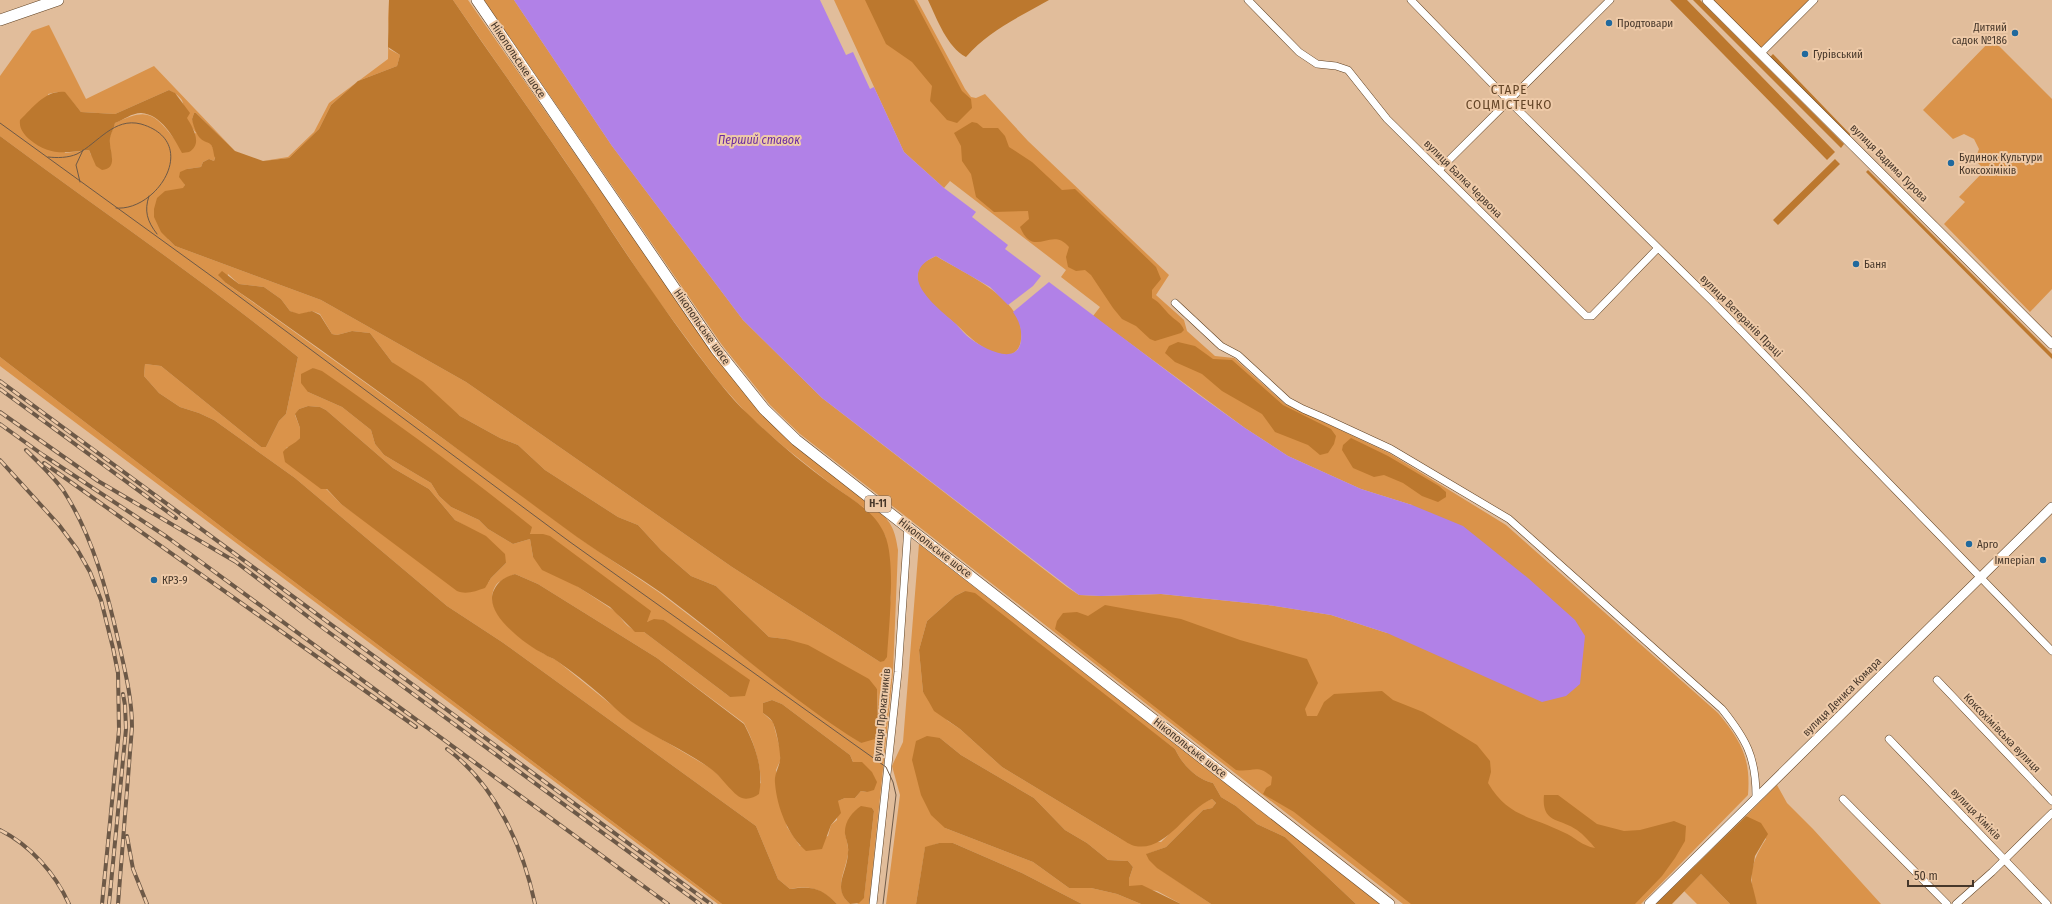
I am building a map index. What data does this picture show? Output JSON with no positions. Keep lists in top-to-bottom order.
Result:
{
  "streets": {
    "main road": ["Нікопольське шосе", "Н-11"],
    "street": [
      "вулиця Вадима Гурова",
      "вулиця Балка Червона",
      "вулиця Ветеранів Праці",
      "вулиця Дениса Комара",
      "вулиця Прокатників",
      "Коксохімівська вулиця",
      "вулиця Хіміків"
    ]
  },
  "crossings": [
    ["Нікопольське шосе", "вулиця Прокатників"],
    ["вулиця Балка Червона", "вулиця Ветеранів Праці"],
    ["вулиця Ветеранів Праці", "вулиця Дениса Комара"]
  ],
  "districts": ["СТАРЕ СОЦМІСТЕЧКО"],
  "water": ["Перший ставок"],
  "places": [
    "Продтовари",
    "Дитяий садок №186",
    "Гурівський",
    "Будинок Культури Коксохіміків",
    "Баня",
    "Арго",
    "Імперіал",
    "КРЗ-9"
  ],
  "scale_bar": "50 m"
}
